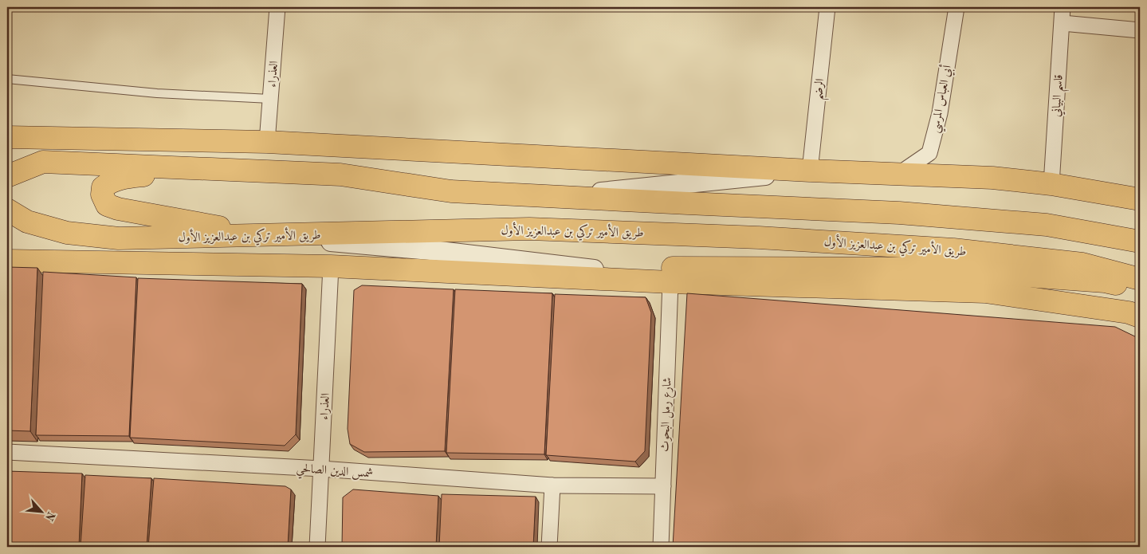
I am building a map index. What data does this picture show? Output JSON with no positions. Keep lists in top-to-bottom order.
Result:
{
  "streets": {
    "main road": ["طريق الأمير تركي بن عبدالعزيز الأول"],
    "street": [
      "العذراء",
      "الرضم",
      "قاسم البياني",
      "أبي العباس المرسي",
      "شارع رمل البحوث",
      "شمس الدين الصالحي"
    ]
  },
  "crossings": [
    ["العذراء", "شمس الدين الصالحي"],
    ["شارع رمل البحوث", "شمس الدين الصالحي"]
  ],
  "north": "bottom right"
}
